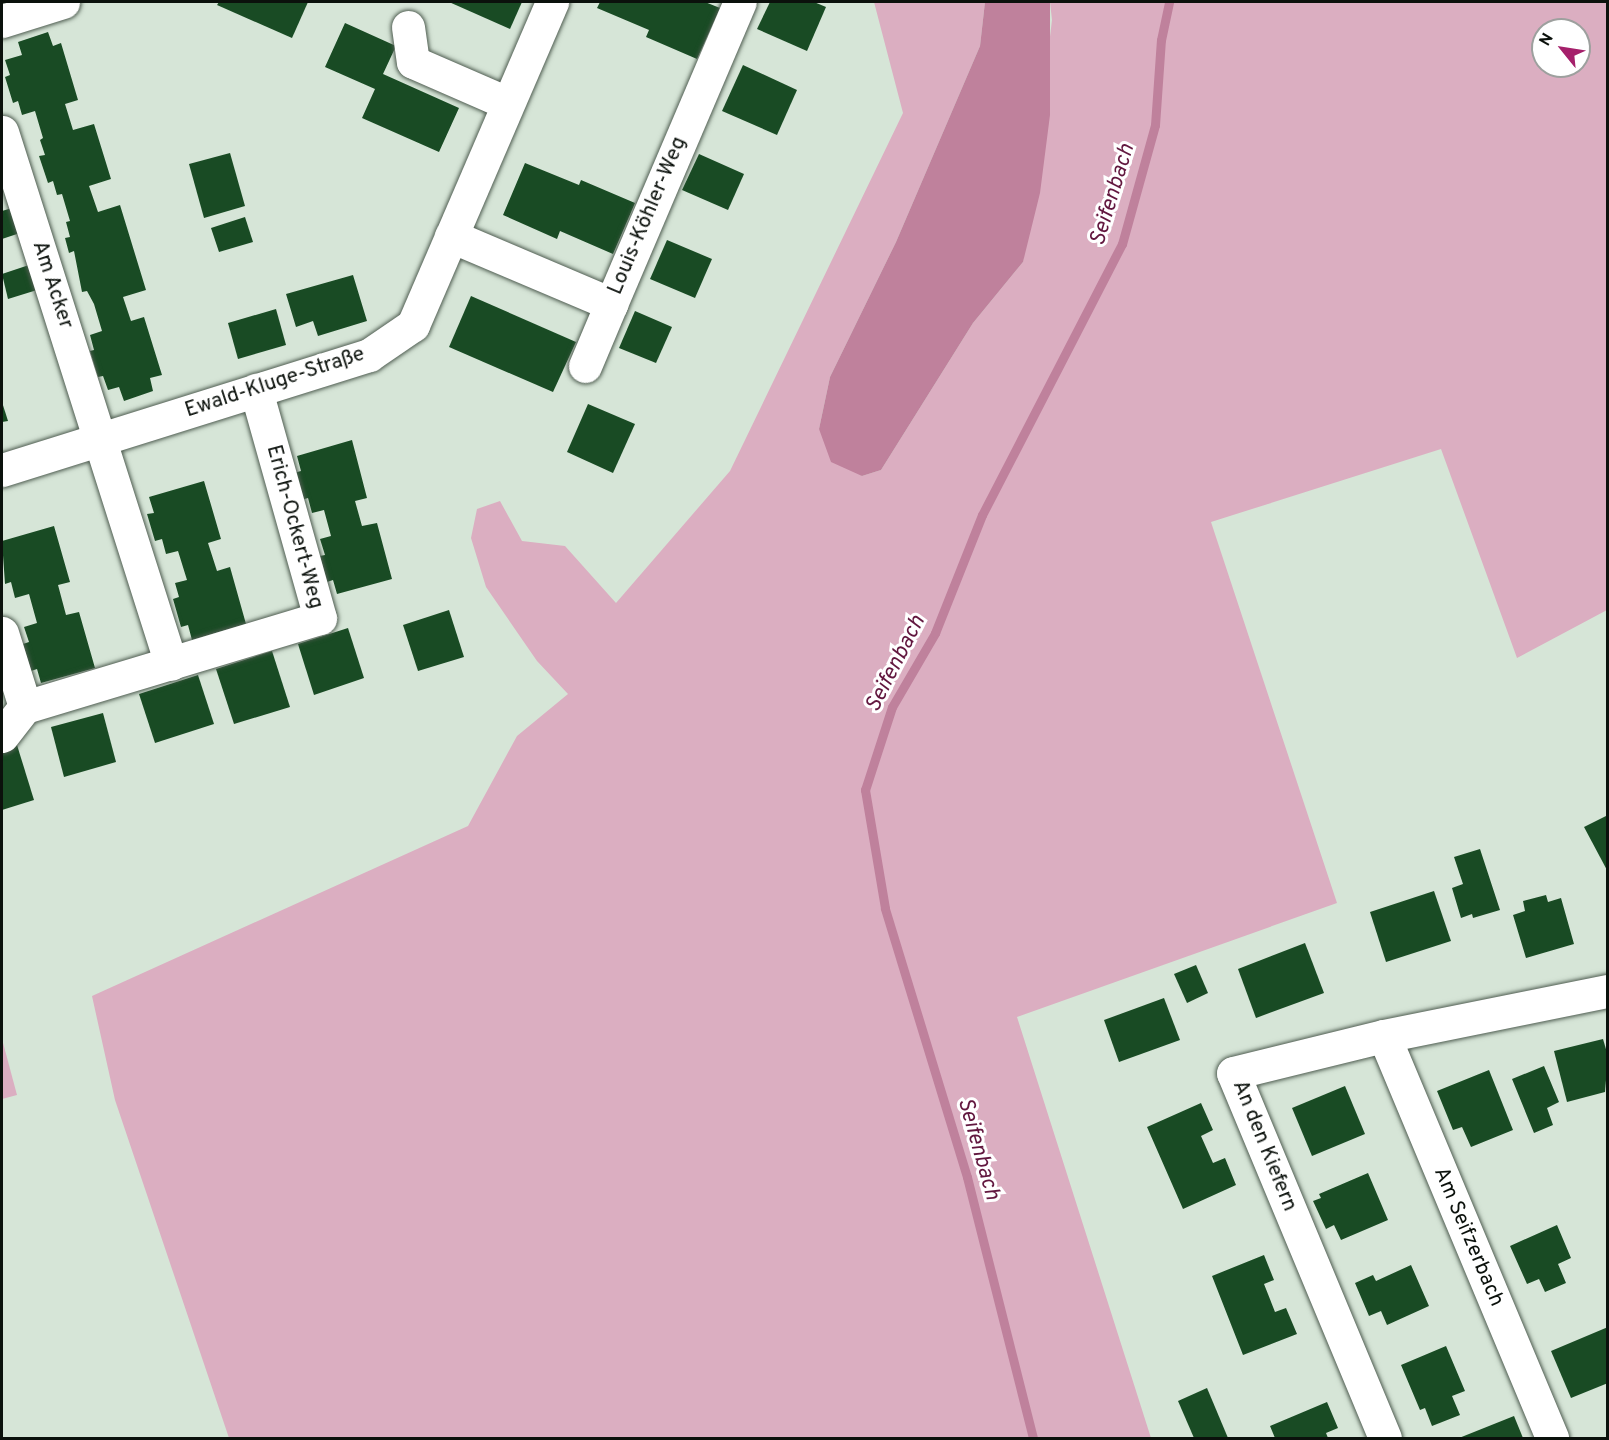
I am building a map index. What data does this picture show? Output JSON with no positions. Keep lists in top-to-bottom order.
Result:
{
  "streets": {
    "street": [
      "Louis-Köhler-Weg",
      "Am Acker",
      "Ewald-Kluge-Straße",
      "Erich-Ockert-Weg",
      "An den Kiefern",
      "Am Seifzerbach"
    ]
  },
  "crossings": [
    ["Louis-Köhler-Weg", "Ewald-Kluge-Straße"],
    ["Am Acker", "Ewald-Kluge-Straße"],
    ["Ewald-Kluge-Straße", "Erich-Ockert-Weg"],
    ["An den Kiefern", "Am Seifzerbach"]
  ],
  "water": ["Seifenbach"],
  "north": "top left"
}
